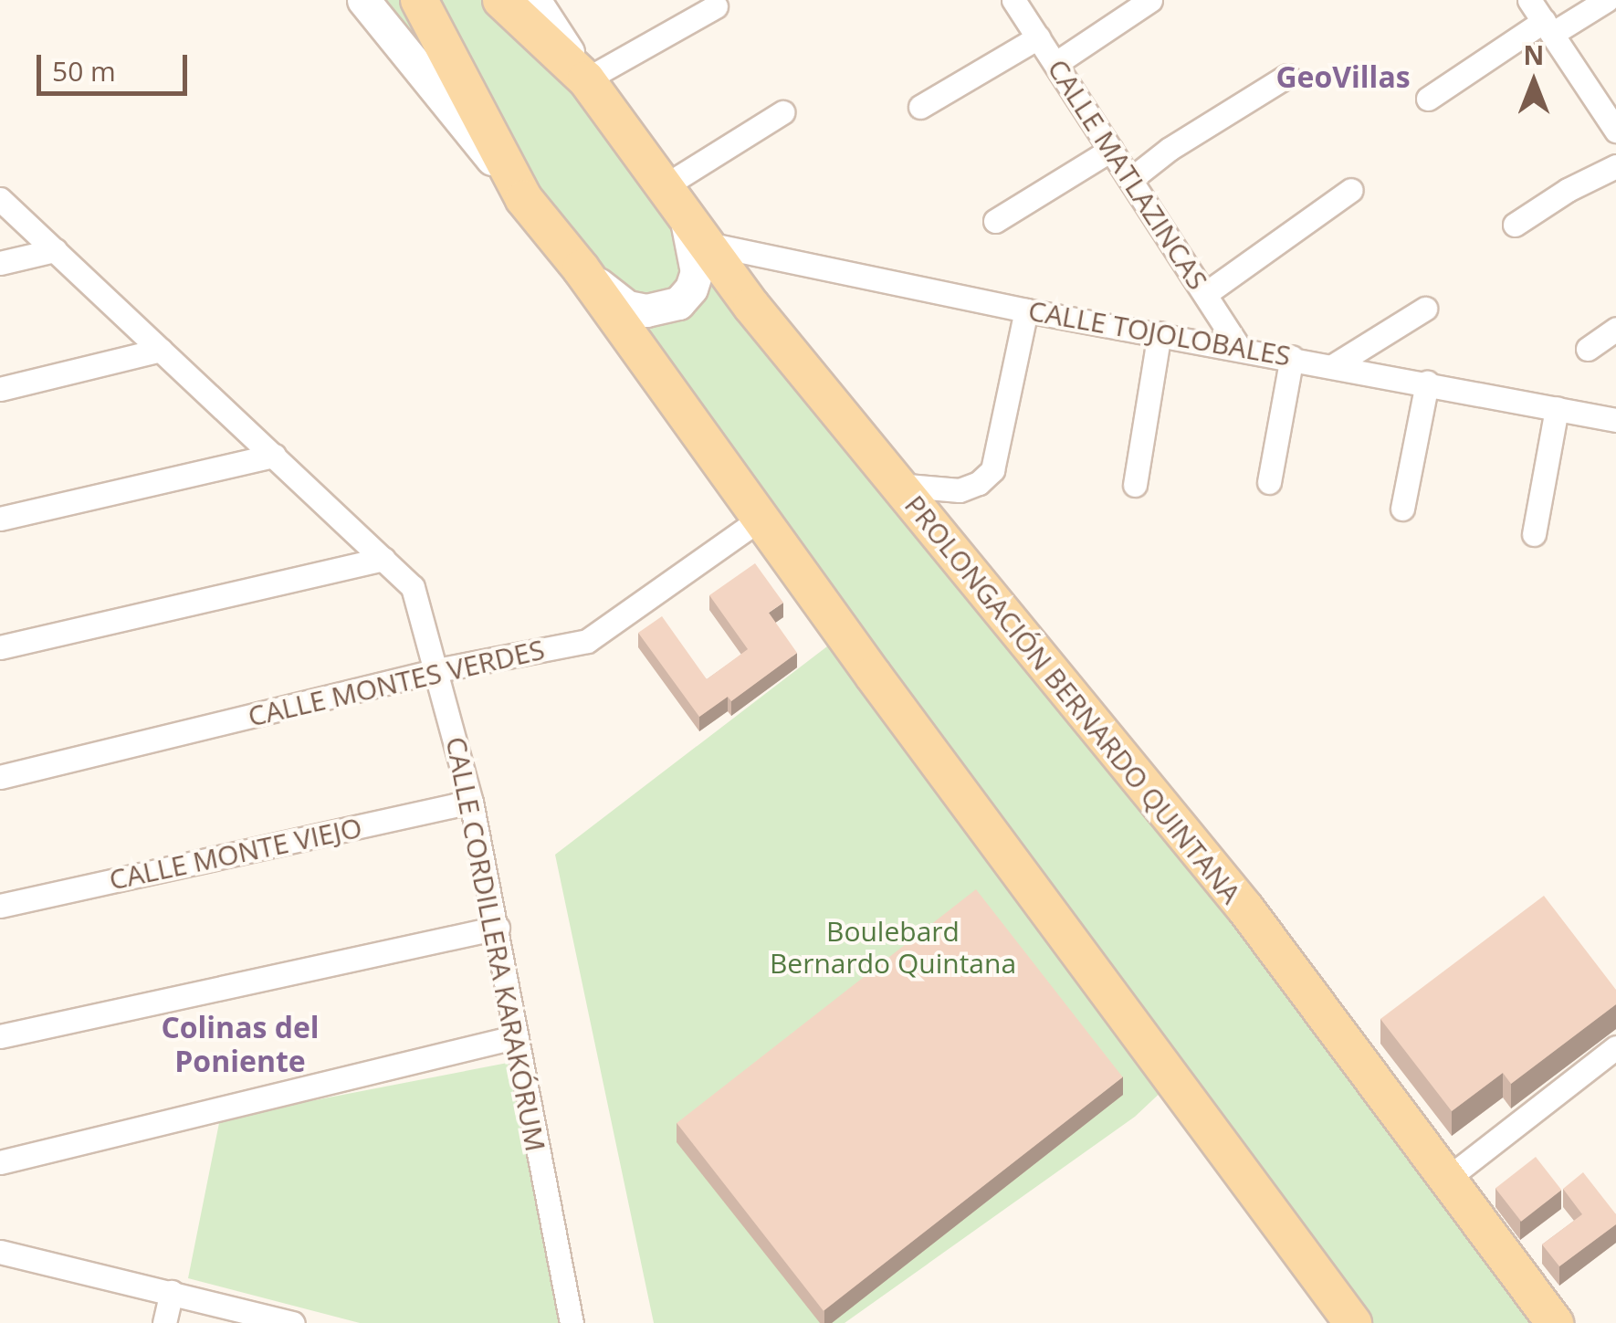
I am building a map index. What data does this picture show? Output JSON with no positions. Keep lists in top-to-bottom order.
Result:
{
  "streets": {
    "main road": ["PROLONGACIÓN BERNARDO QUINTANA"],
    "street": [
      "CALLE MATLAZINCAS",
      "CALLE TOJOLOBALES",
      "CALLE MONTES VERDES",
      "CALLE MONTE VIEJO",
      "CALLE CORDILLERA KARAKÓRUM"
    ]
  },
  "crossings": [
    ["CALLE MATLAZINCAS", "CALLE TOJOLOBALES"],
    ["CALLE TOJOLOBALES", "PROLONGACIÓN BERNARDO QUINTANA"],
    ["CALLE MONTES VERDES", "CALLE CORDILLERA KARAKÓRUM"],
    ["CALLE MONTE VIEJO", "CALLE CORDILLERA KARAKÓRUM"]
  ],
  "districts": ["GeoVillas", "Colinas del Poniente"],
  "parks": ["Boulebard Bernardo Quintana"],
  "scale_bar": "50 m",
  "north": "top"
}
